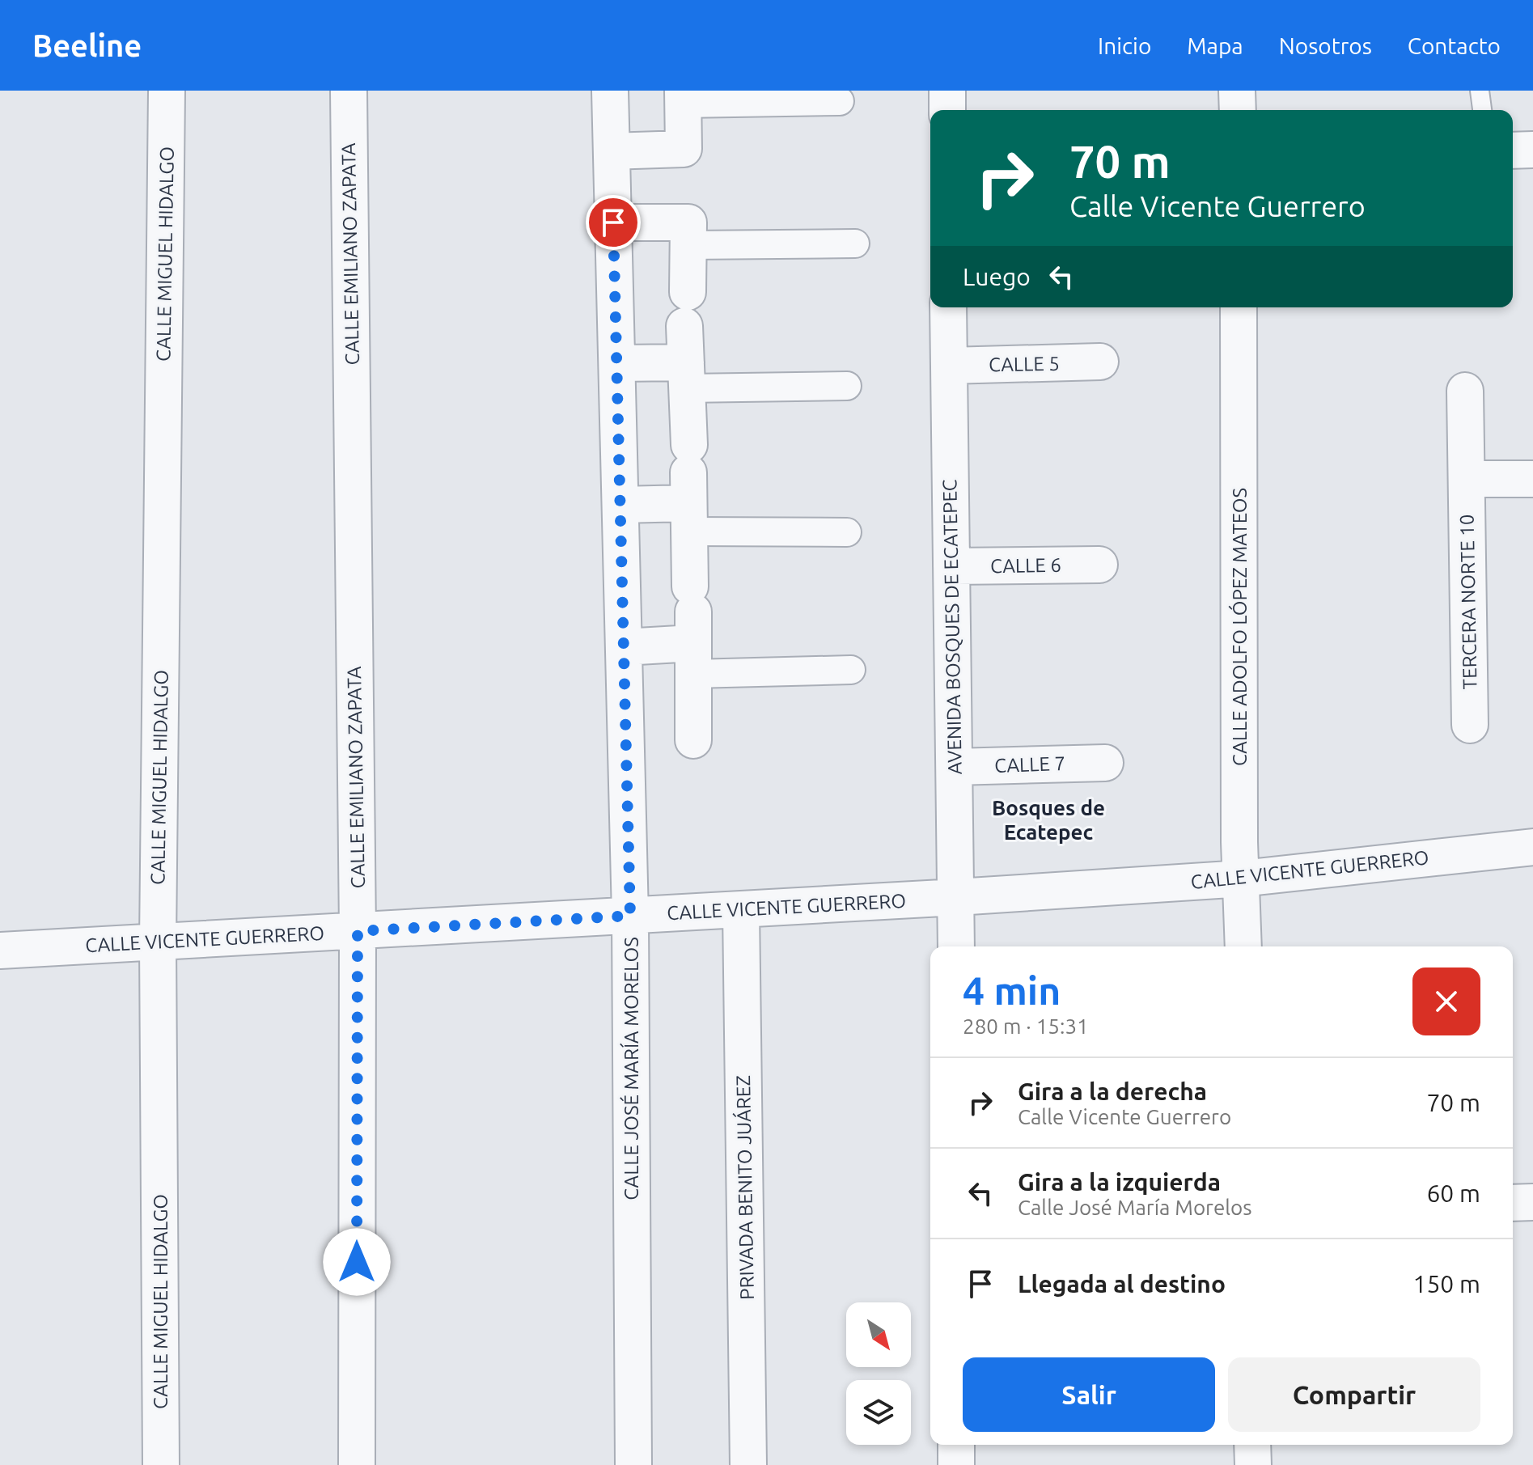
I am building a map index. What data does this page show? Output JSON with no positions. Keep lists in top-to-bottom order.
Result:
{
  "streets": {
    "street": [
      "CALLE MIGUEL HIDALGO",
      "CALLE EMILIANO ZAPATA",
      "CALLE 5",
      "CALLE 6",
      "TERCERA NORTE 10",
      "AVENIDA BOSQUES DE ECATEPEC",
      "CALLE ADOLFO LÓPEZ MATEOS",
      "CALLE 7",
      "CALLE VICENTE GUERRERO",
      "CALLE JOSÉ MARÍA MORELOS",
      "PRIVADA BENITO JUÁREZ"
    ]
  },
  "crossings": [
    ["CALLE MIGUEL HIDALGO", "CALLE VICENTE GUERRERO"],
    ["CALLE EMILIANO ZAPATA", "CALLE VICENTE GUERRERO"],
    ["CALLE 5", "AVENIDA BOSQUES DE ECATEPEC"],
    ["CALLE 6", "AVENIDA BOSQUES DE ECATEPEC"],
    ["AVENIDA BOSQUES DE ECATEPEC", "CALLE 7"],
    ["AVENIDA BOSQUES DE ECATEPEC", "CALLE VICENTE GUERRERO"],
    ["CALLE ADOLFO LÓPEZ MATEOS", "CALLE VICENTE GUERRERO"],
    ["CALLE VICENTE GUERRERO", "CALLE JOSÉ MARÍA MORELOS"],
    ["CALLE VICENTE GUERRERO", "PRIVADA BENITO JUÁREZ"]
  ],
  "districts": ["Bosques de Ecatepec"],
  "north": "bottom right",
  "page": {
    "header": "Beeline",
    "nav": [
      "Inicio",
      "Mapa",
      "Nosotros",
      "Contacto"
    ],
    "turn": ["70 m", "Calle Vicente Guerrero"],
    "then": "Luego",
    "heading": ["4 min", "280 m · 15:31"],
    "list": [
      {
        "name": "Gira a la derecha",
        "note": "Calle Vicente Guerrero",
        "value": "70 m"
      },
      {
        "name": "Gira a la izquierda",
        "note": "Calle José María Morelos",
        "value": "60 m"
      },
      {
        "name": "Llegada al destino",
        "value": "150 m"
      }
    ],
    "buttons": ["Salir", "Compartir"]
  }
}
